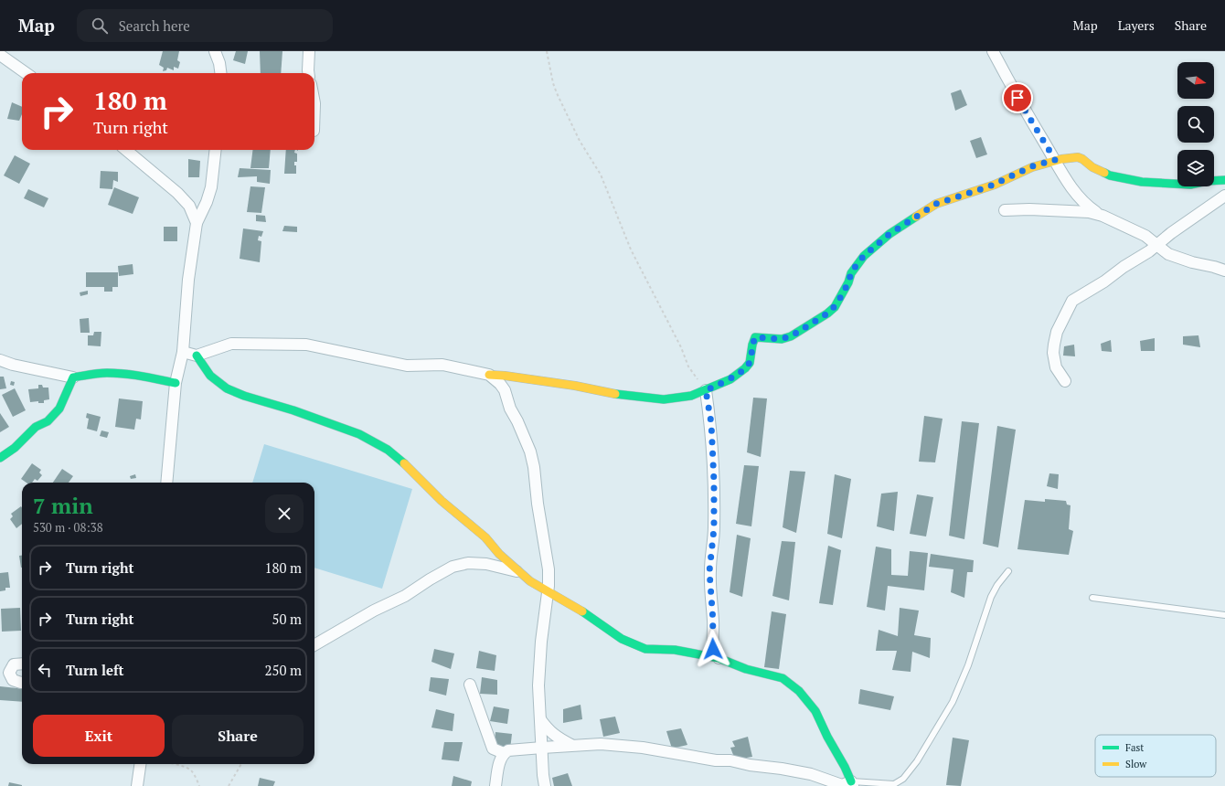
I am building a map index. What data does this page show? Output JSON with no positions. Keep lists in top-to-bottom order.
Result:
{
  "legend": ["Fast", "Slow"],
  "north": "right",
  "page": {
    "header": "Map",
    "search": "Search here",
    "nav": ["Map", "Layers", "Share"],
    "turn": ["180 m", "Turn right"],
    "heading": ["7 min", "530 m · 08:38"],
    "list": [
      {
        "name": "Turn right",
        "value": "180 m"
      },
      {
        "name": "Turn right",
        "value": "50 m"
      },
      {
        "name": "Turn left",
        "value": "250 m"
      }
    ],
    "buttons": ["Exit", "Share"]
  }
}
